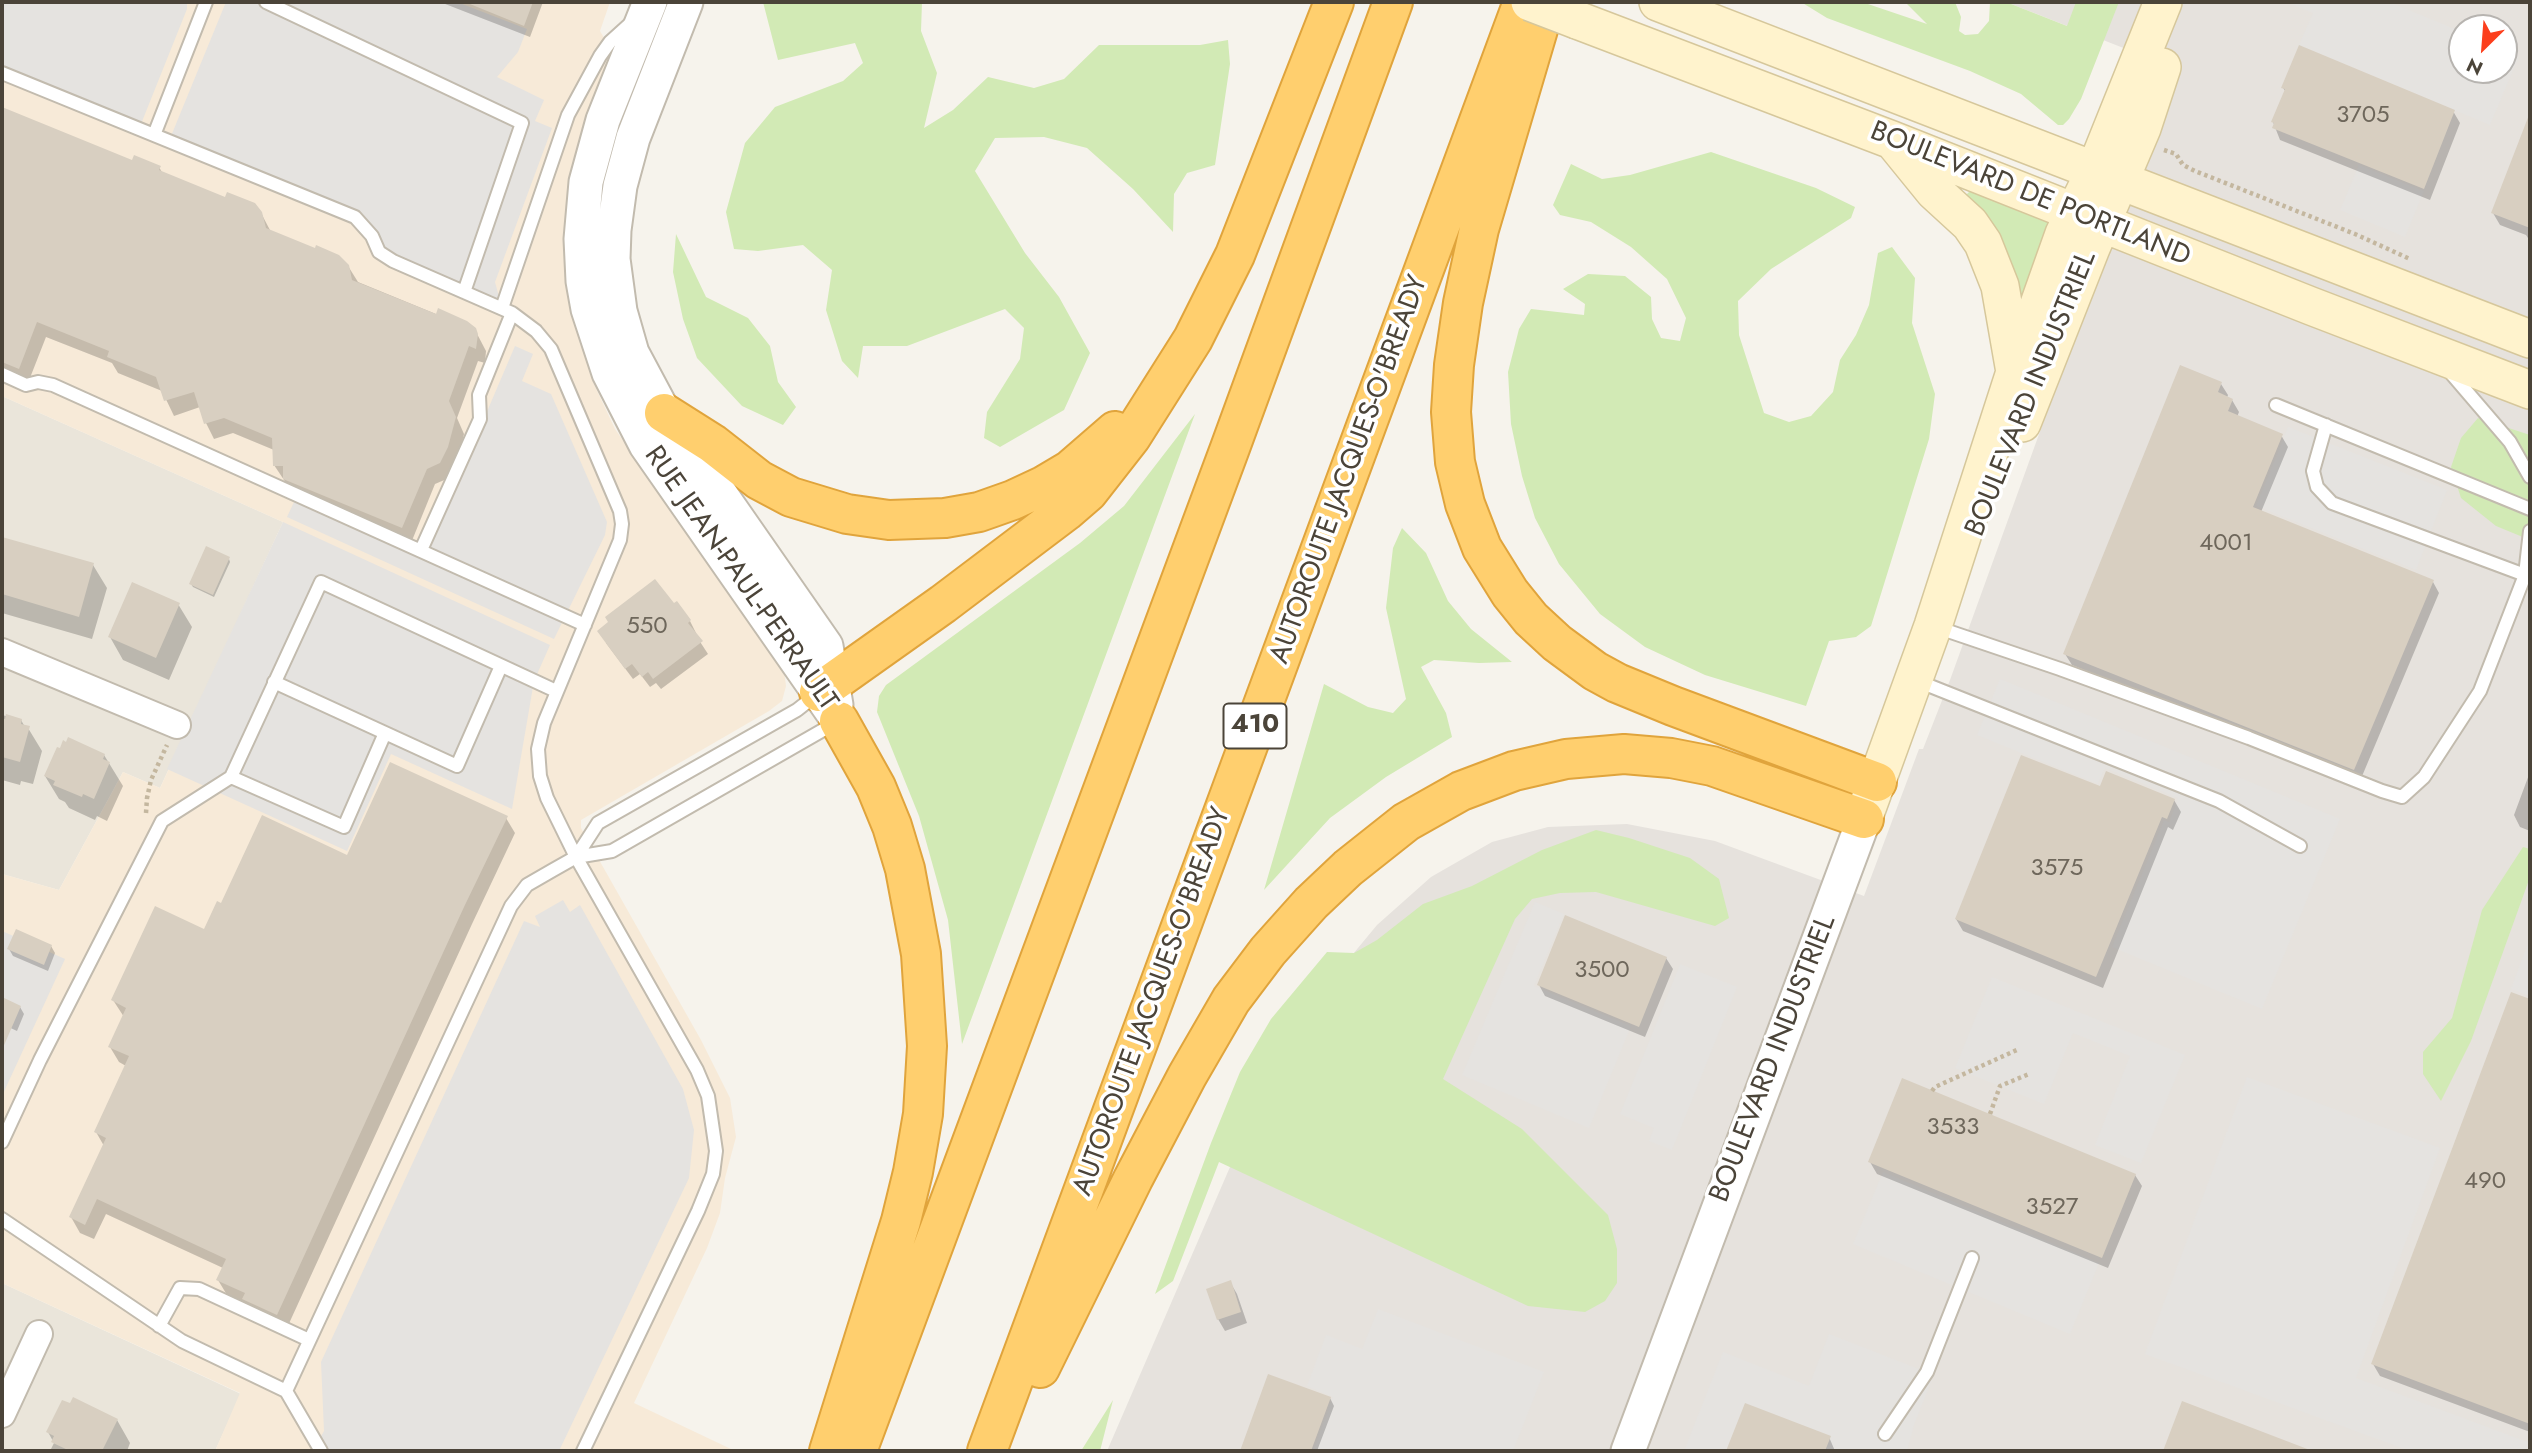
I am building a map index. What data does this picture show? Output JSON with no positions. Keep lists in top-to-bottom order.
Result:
{
  "streets": {
    "highway": ["AUTOROUTE JACQUES-O'BREADY", "410"],
    "main road": ["BOULEVARD DE PORTLAND", "BOULEVARD INDUSTRIEL"],
    "street": ["RUE JEAN-PAUL-PERRAULT"]
  },
  "crossings": [
    ["BOULEVARD DE PORTLAND", "BOULEVARD INDUSTRIEL"]
  ],
  "house_numbers": [
    "3705",
    "4001",
    "550",
    "3575",
    "3500",
    "3533",
    "490",
    "3527"
  ],
  "north": "bottom left"
}
